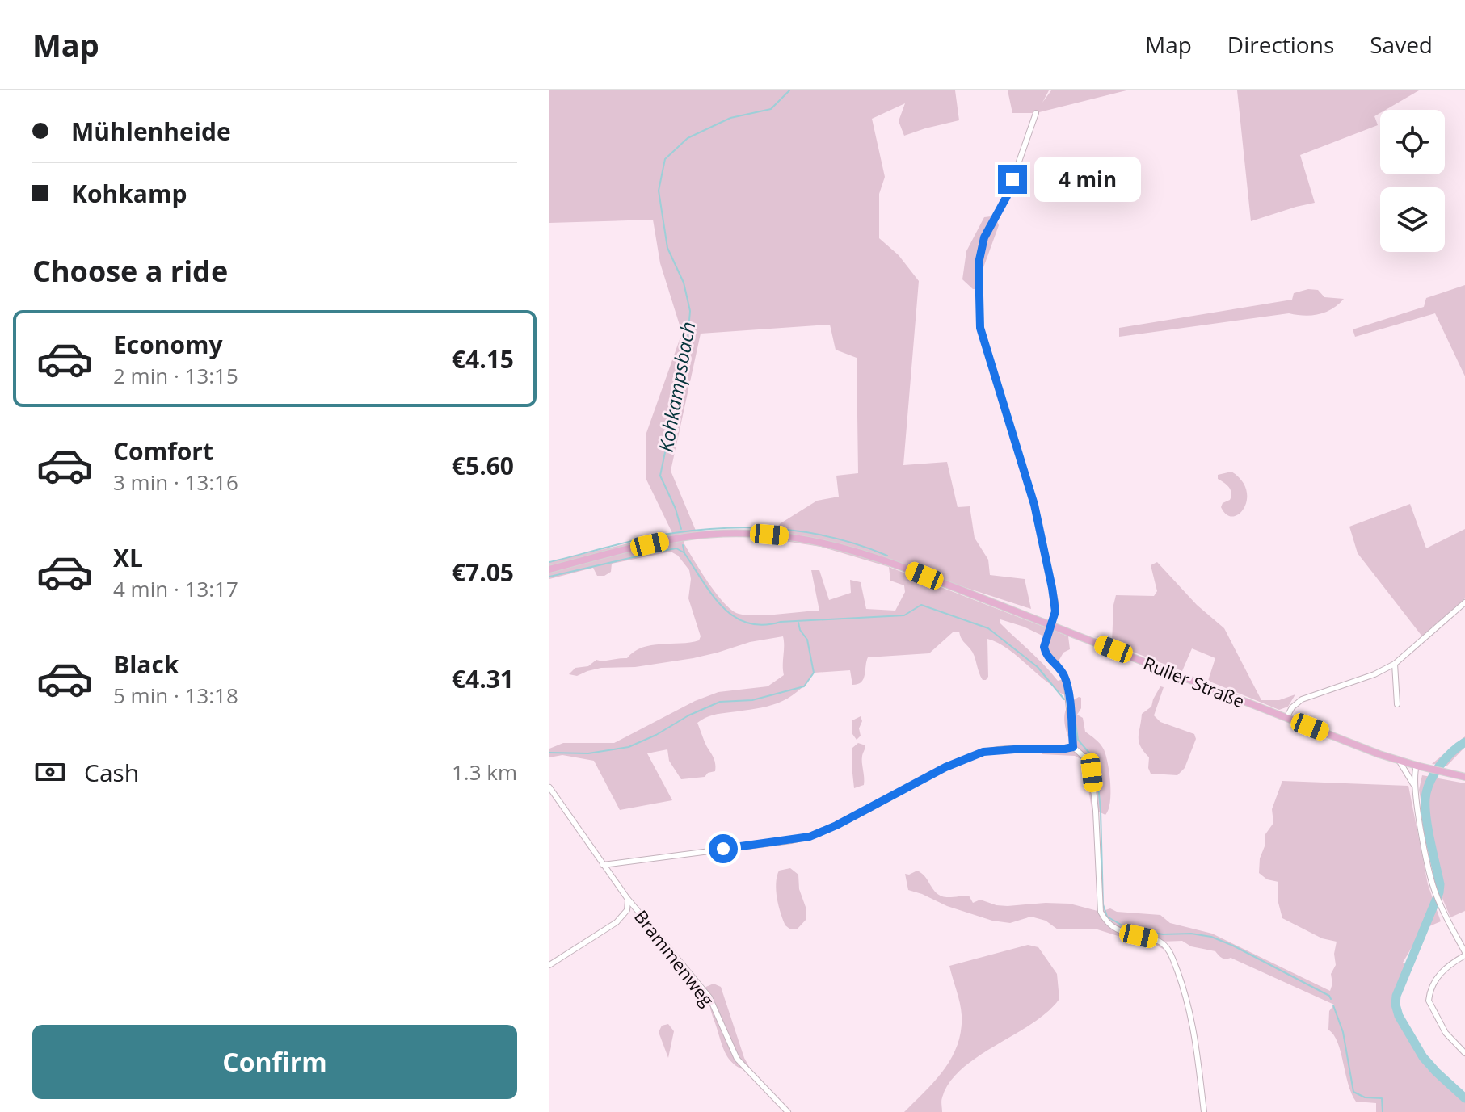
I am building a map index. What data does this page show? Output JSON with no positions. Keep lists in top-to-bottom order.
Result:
{
  "streets": {
    "main road": ["Ruller Straße"],
    "street": ["Brammenweg"]
  },
  "water": ["Kohkampsbach"],
  "page": {
    "header": "Map",
    "nav": ["Map", "Directions", "Saved"],
    "banner": ["Mühlenheide", "Kohkamp"],
    "bubble": "4 min",
    "heading": "Choose a ride",
    "list": [
      {
        "name": "Economy",
        "note": "2 min · 13:15",
        "value": "€4.15"
      },
      {
        "name": "Comfort",
        "note": "3 min · 13:16",
        "value": "€5.60"
      },
      {
        "name": "XL",
        "note": "4 min · 13:17",
        "value": "€7.05"
      },
      {
        "name": "Black",
        "note": "5 min · 13:18",
        "value": "€4.31"
      }
    ],
    "pay": ["Cash", "1.3 km"],
    "buttons": "Confirm"
  }
}
